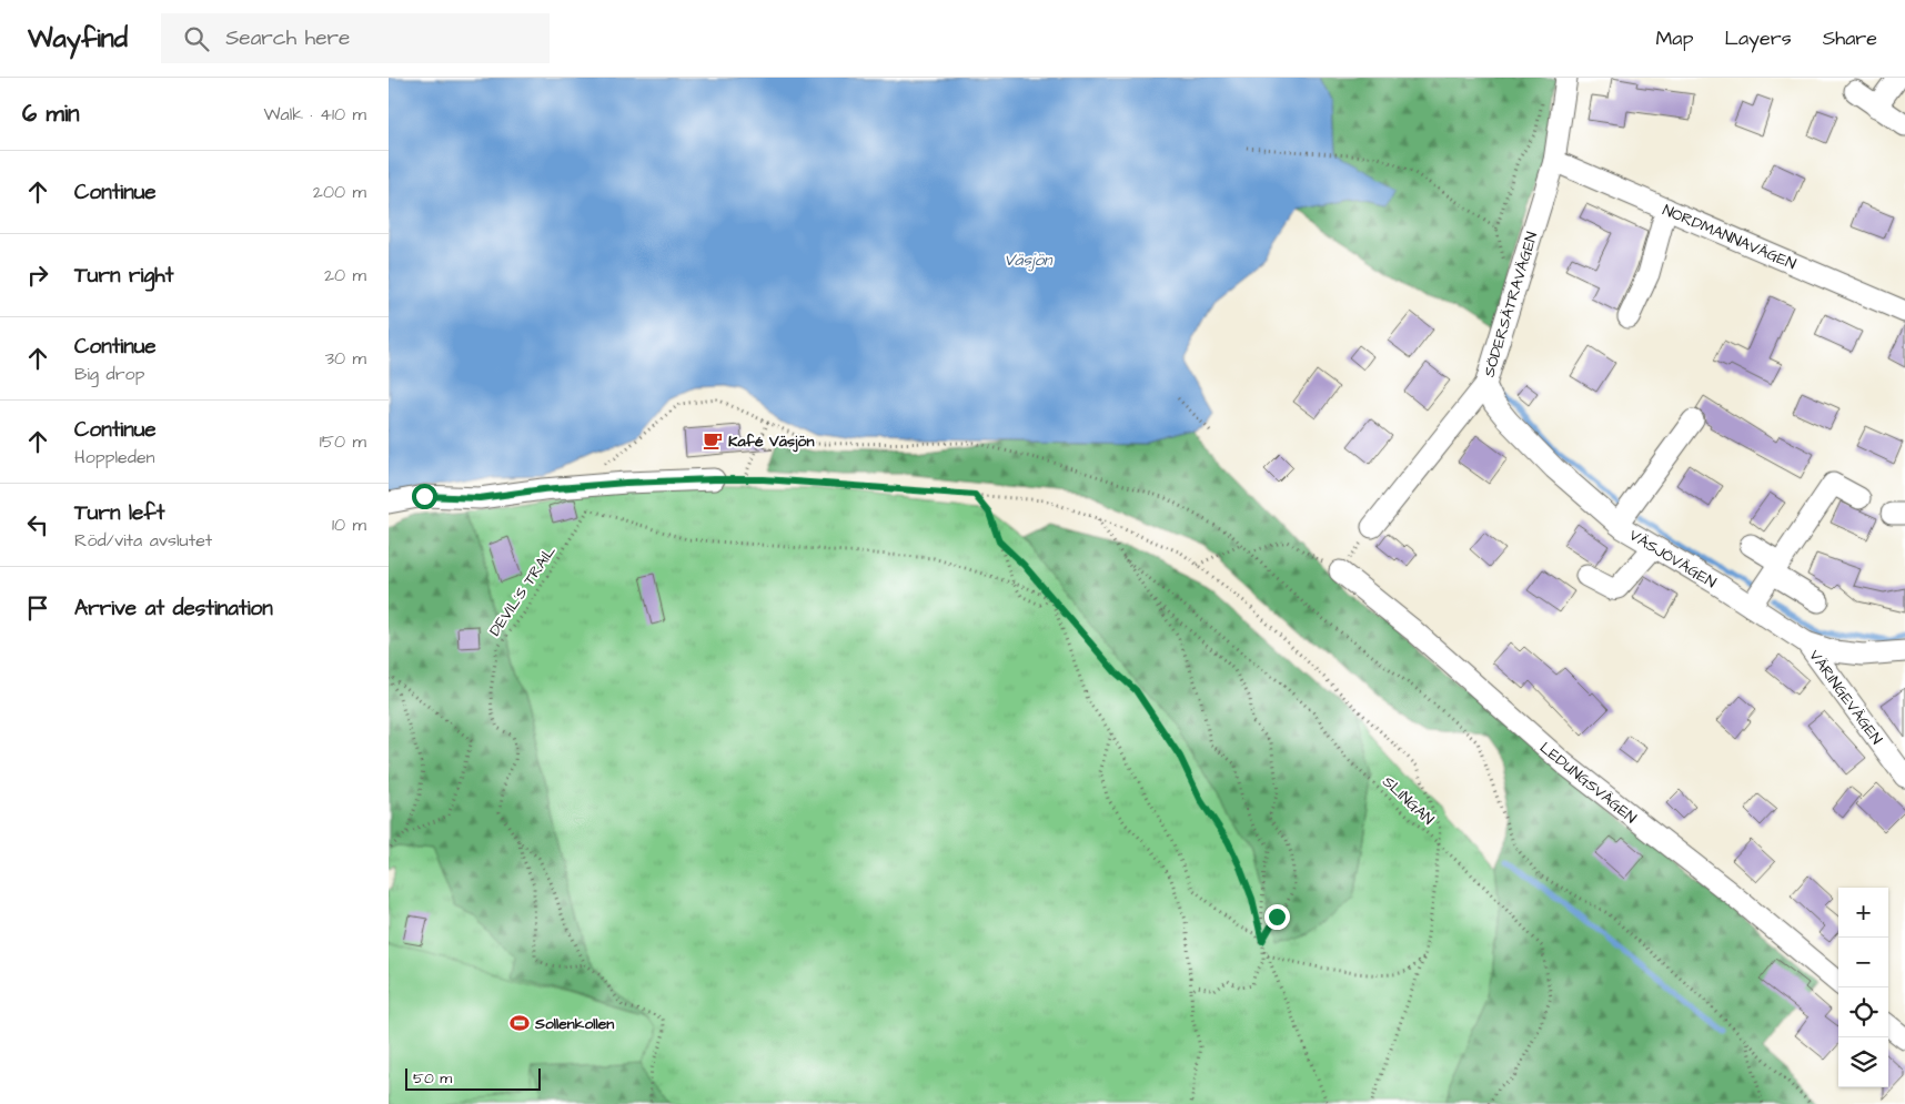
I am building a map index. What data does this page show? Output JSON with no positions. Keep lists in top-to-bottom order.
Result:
{
  "streets": {
    "street": [
      "NORDMANNAVÄGEN",
      "SÖDERSÄTRAVÄGEN",
      "VÄSJÖVÄGEN",
      "VÄRINGEVÄGEN",
      "LEDUNGSVÄGEN"
    ],
    "path": ["DEVIL'S TRAIL", "SLINGAN"]
  },
  "crossings": [
    ["NORDMANNAVÄGEN", "SÖDERSÄTRAVÄGEN"],
    ["SÖDERSÄTRAVÄGEN", "VÄSJÖVÄGEN"],
    ["VÄSJÖVÄGEN", "VÄRINGEVÄGEN"]
  ],
  "water": ["Väsjön"],
  "places": {
    "cafe": ["Kafé Väsjön"],
    "sports": ["Sollenkollen"]
  },
  "scale_bar": "50 m",
  "page": {
    "header": "Wayfind",
    "search": "Search here",
    "nav": ["Map", "Layers", "Share"],
    "heading": ["6 min", "Walk · 410 m"],
    "list": [
      ["Continue", "200 m"],
      ["Turn right", "20 m"],
      ["Continue", "Big drop", "30 m"],
      ["Continue", "Hoppleden", "150 m"],
      ["Turn left", "Röd/vita avslutet", "10 m"],
      "Arrive at destination"
    ],
    "map_buttons": ["+", "−"],
    "scale": "50 m"
  }
}
